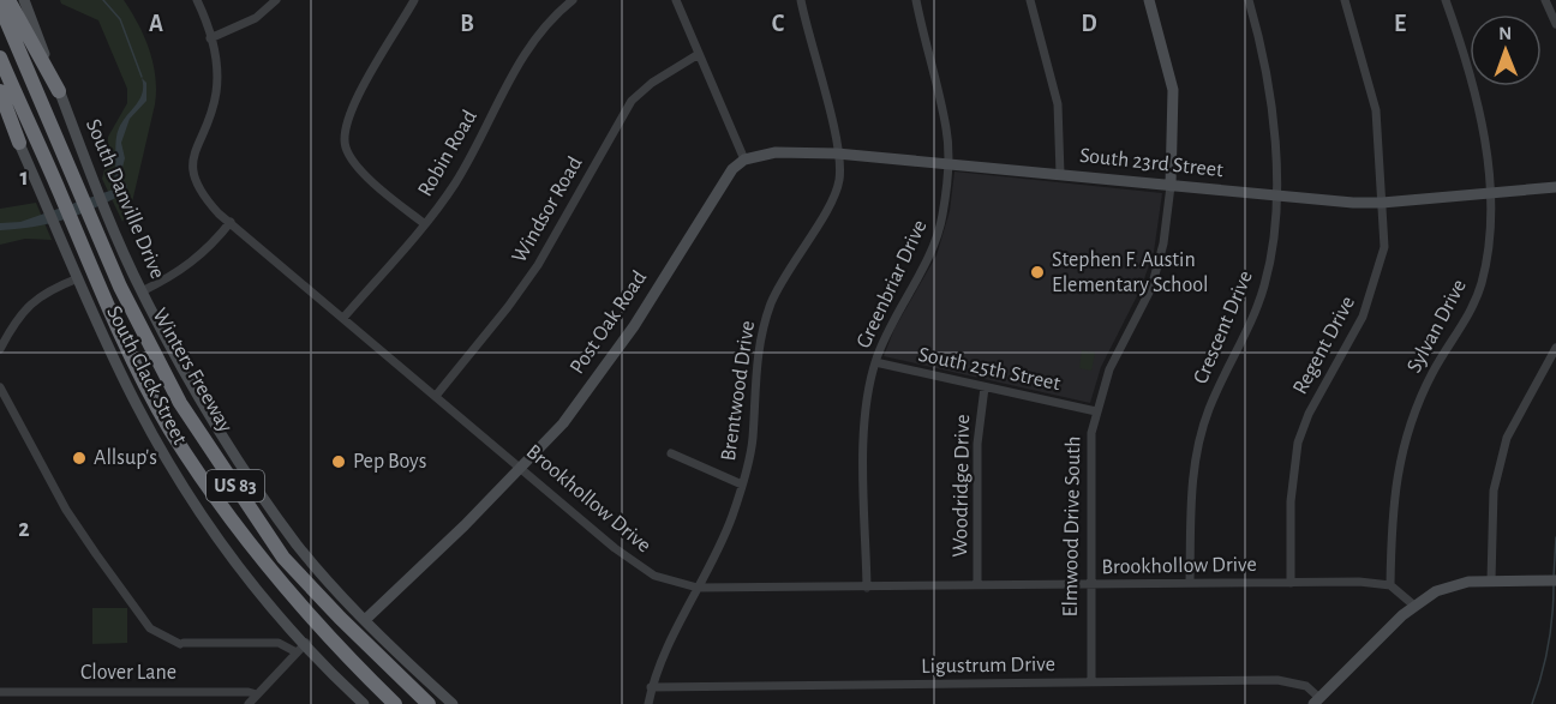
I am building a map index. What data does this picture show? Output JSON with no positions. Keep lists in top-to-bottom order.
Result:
{
  "streets": {
    "highway": ["Winters Freeway", "US 83"],
    "main road": [
      "South 23rd Street",
      "South Danville Drive",
      "Post Oak Road",
      "South Clack Street",
      "Elmwood Drive South"
    ],
    "street": [
      "Robin Road",
      "Windsor Road",
      "Greenbriar Drive",
      "Sylvan Drive",
      "Crescent Drive",
      "Regent Drive",
      "South 25th Street",
      "Brentwood Drive",
      "Woodridge Drive",
      "Brookhollow Drive",
      "Ligustrum Drive",
      "Clover Lane"
    ]
  },
  "crossings": [
    ["Robin Road", "Brookhollow Drive"],
    ["South 23rd Street", "Greenbriar Drive"],
    ["South 23rd Street", "Post Oak Road"],
    ["South 23rd Street", "Sylvan Drive"],
    ["South 23rd Street", "Crescent Drive"],
    ["South 23rd Street", "Regent Drive"],
    ["South 23rd Street", "Brentwood Drive"],
    ["South 23rd Street", "Elmwood Drive South"],
    ["South Danville Drive", "Post Oak Road"],
    ["Windsor Road", "Brookhollow Drive"],
    ["Greenbriar Drive", "South 25th Street"],
    ["Greenbriar Drive", "Brookhollow Drive"],
    ["Post Oak Road", "Brookhollow Drive"],
    ["Sylvan Drive", "Brookhollow Drive"],
    ["Crescent Drive", "Brookhollow Drive"],
    ["Regent Drive", "Brookhollow Drive"],
    ["South 25th Street", "Woodridge Drive"],
    ["South 25th Street", "Elmwood Drive South"],
    ["Brentwood Drive", "Brookhollow Drive"],
    ["Brentwood Drive", "Ligustrum Drive"],
    ["Woodridge Drive", "Brookhollow Drive"],
    ["Brookhollow Drive", "Elmwood Drive South"],
    ["Elmwood Drive South", "Ligustrum Drive"]
  ],
  "places": ["Stephen F. Austin Elementary School", "Allsup's", "Pep Boys"],
  "north": "top",
  "grid": {
    "columns": [
      "A",
      "B",
      "C",
      "D",
      "E"
    ],
    "rows": ["1", "2"]
  }
}
